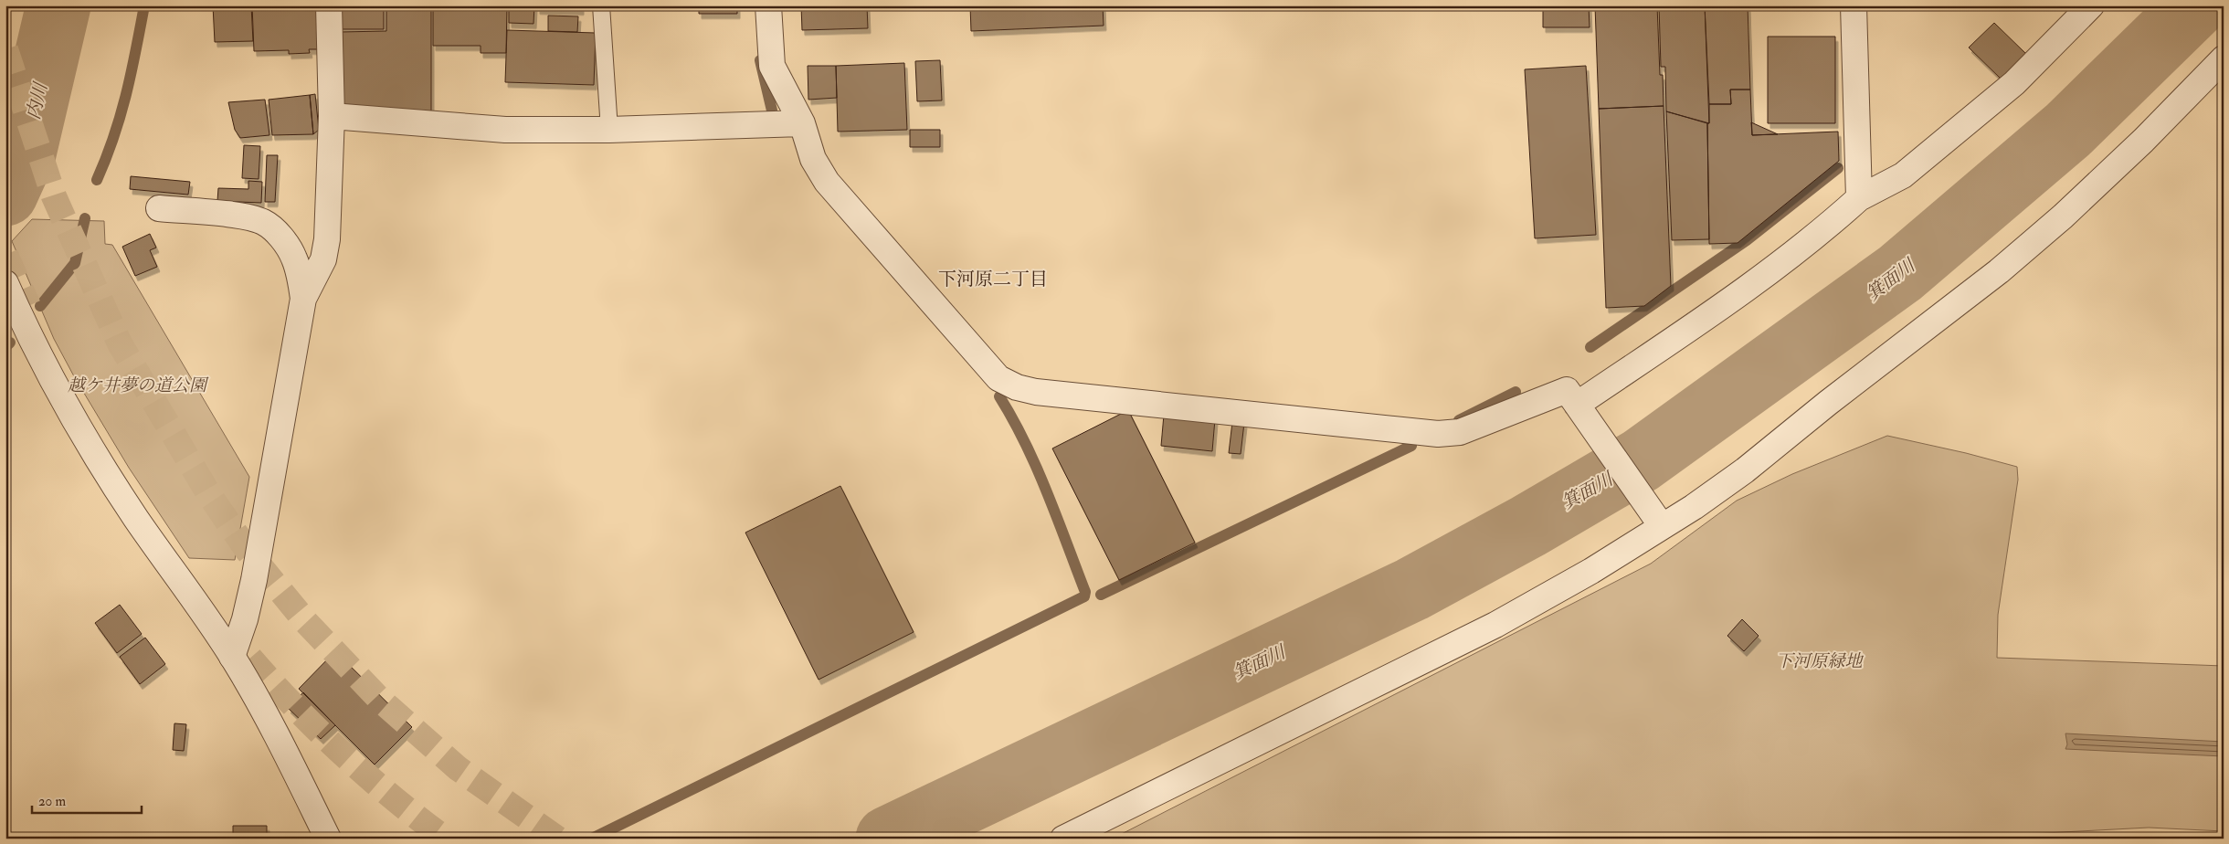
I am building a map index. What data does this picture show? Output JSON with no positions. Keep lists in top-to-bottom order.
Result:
{
  "districts": ["下河原二丁目"],
  "water": ["内川", "箕面川"],
  "parks": ["越ケ井夢の道公園", "下河原緑地"],
  "scale_bar": "20 m"
}
